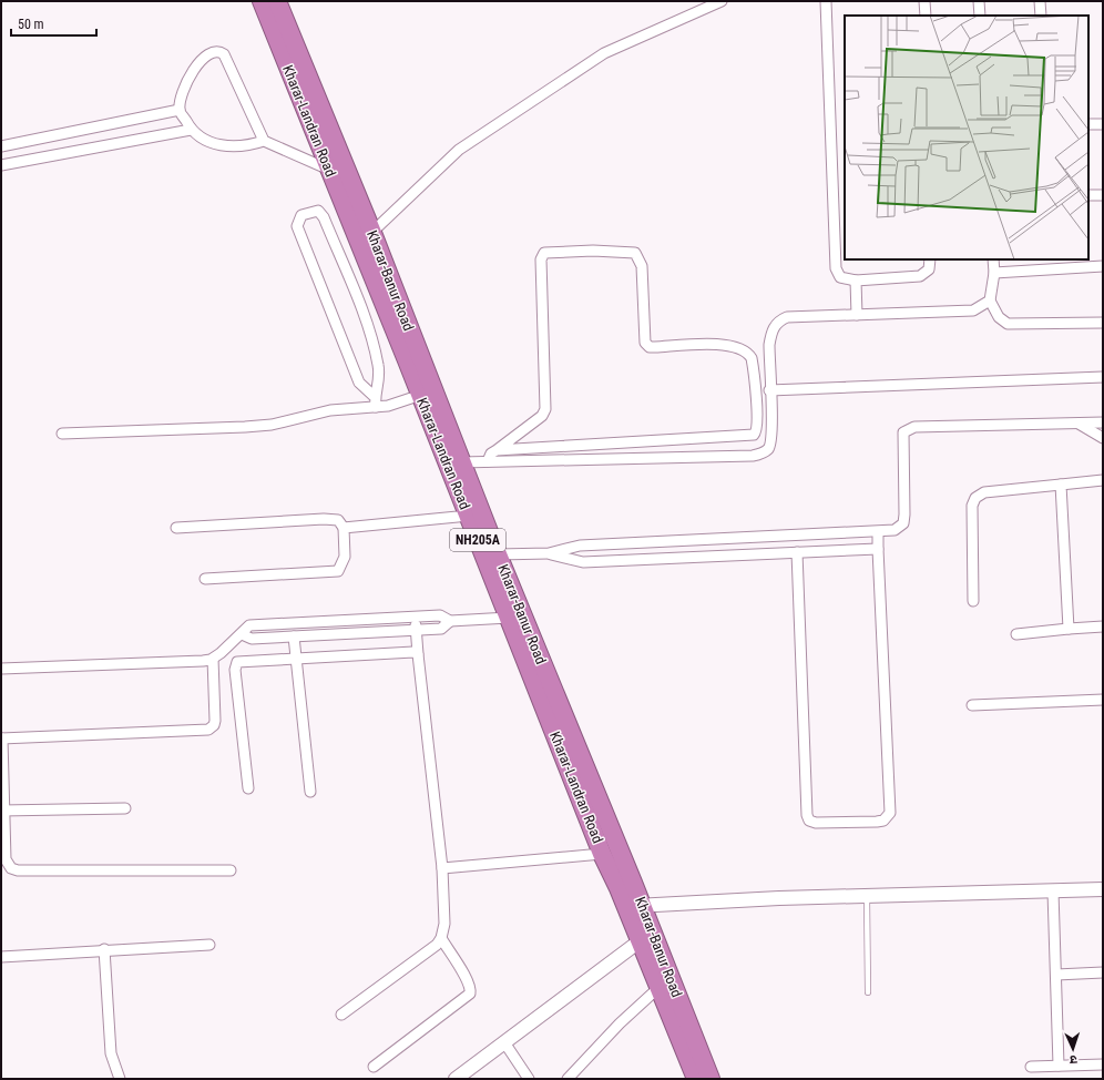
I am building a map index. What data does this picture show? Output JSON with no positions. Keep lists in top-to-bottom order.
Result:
{
  "streets": {
    "highway": ["Kharar-Landran Road", "Kharar-Banur Road", "NH205A"]
  },
  "crossings": [
    ["Kharar-Landran Road", "Kharar-Banur Road"]
  ],
  "scale_bar": "50 m",
  "north": "bottom"
}
